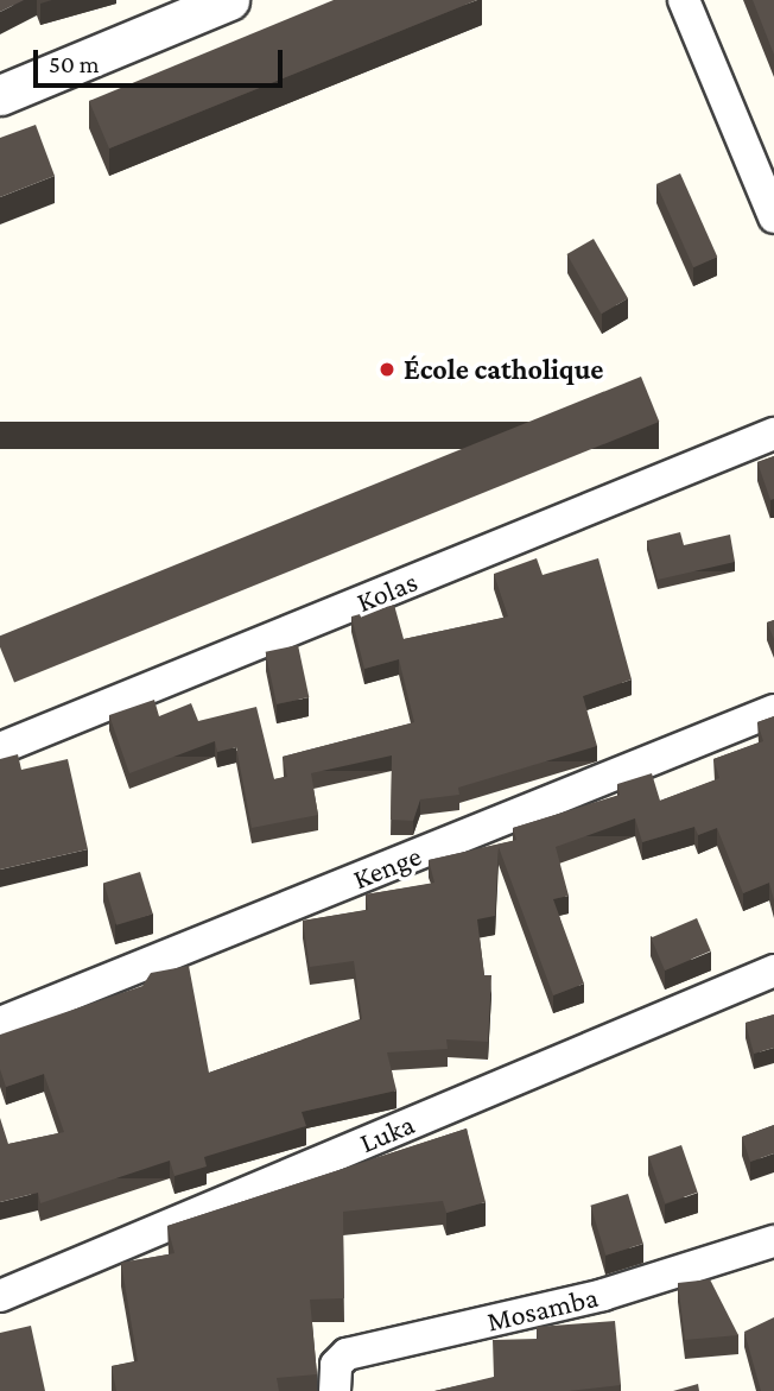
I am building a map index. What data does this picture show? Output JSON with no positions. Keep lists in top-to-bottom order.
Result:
{
  "streets": {
    "street": [
      "Kolas",
      "Kenge",
      "Luka",
      "Mosamba"
    ]
  },
  "places": ["École catholique"],
  "scale_bar": "50 m"
}
